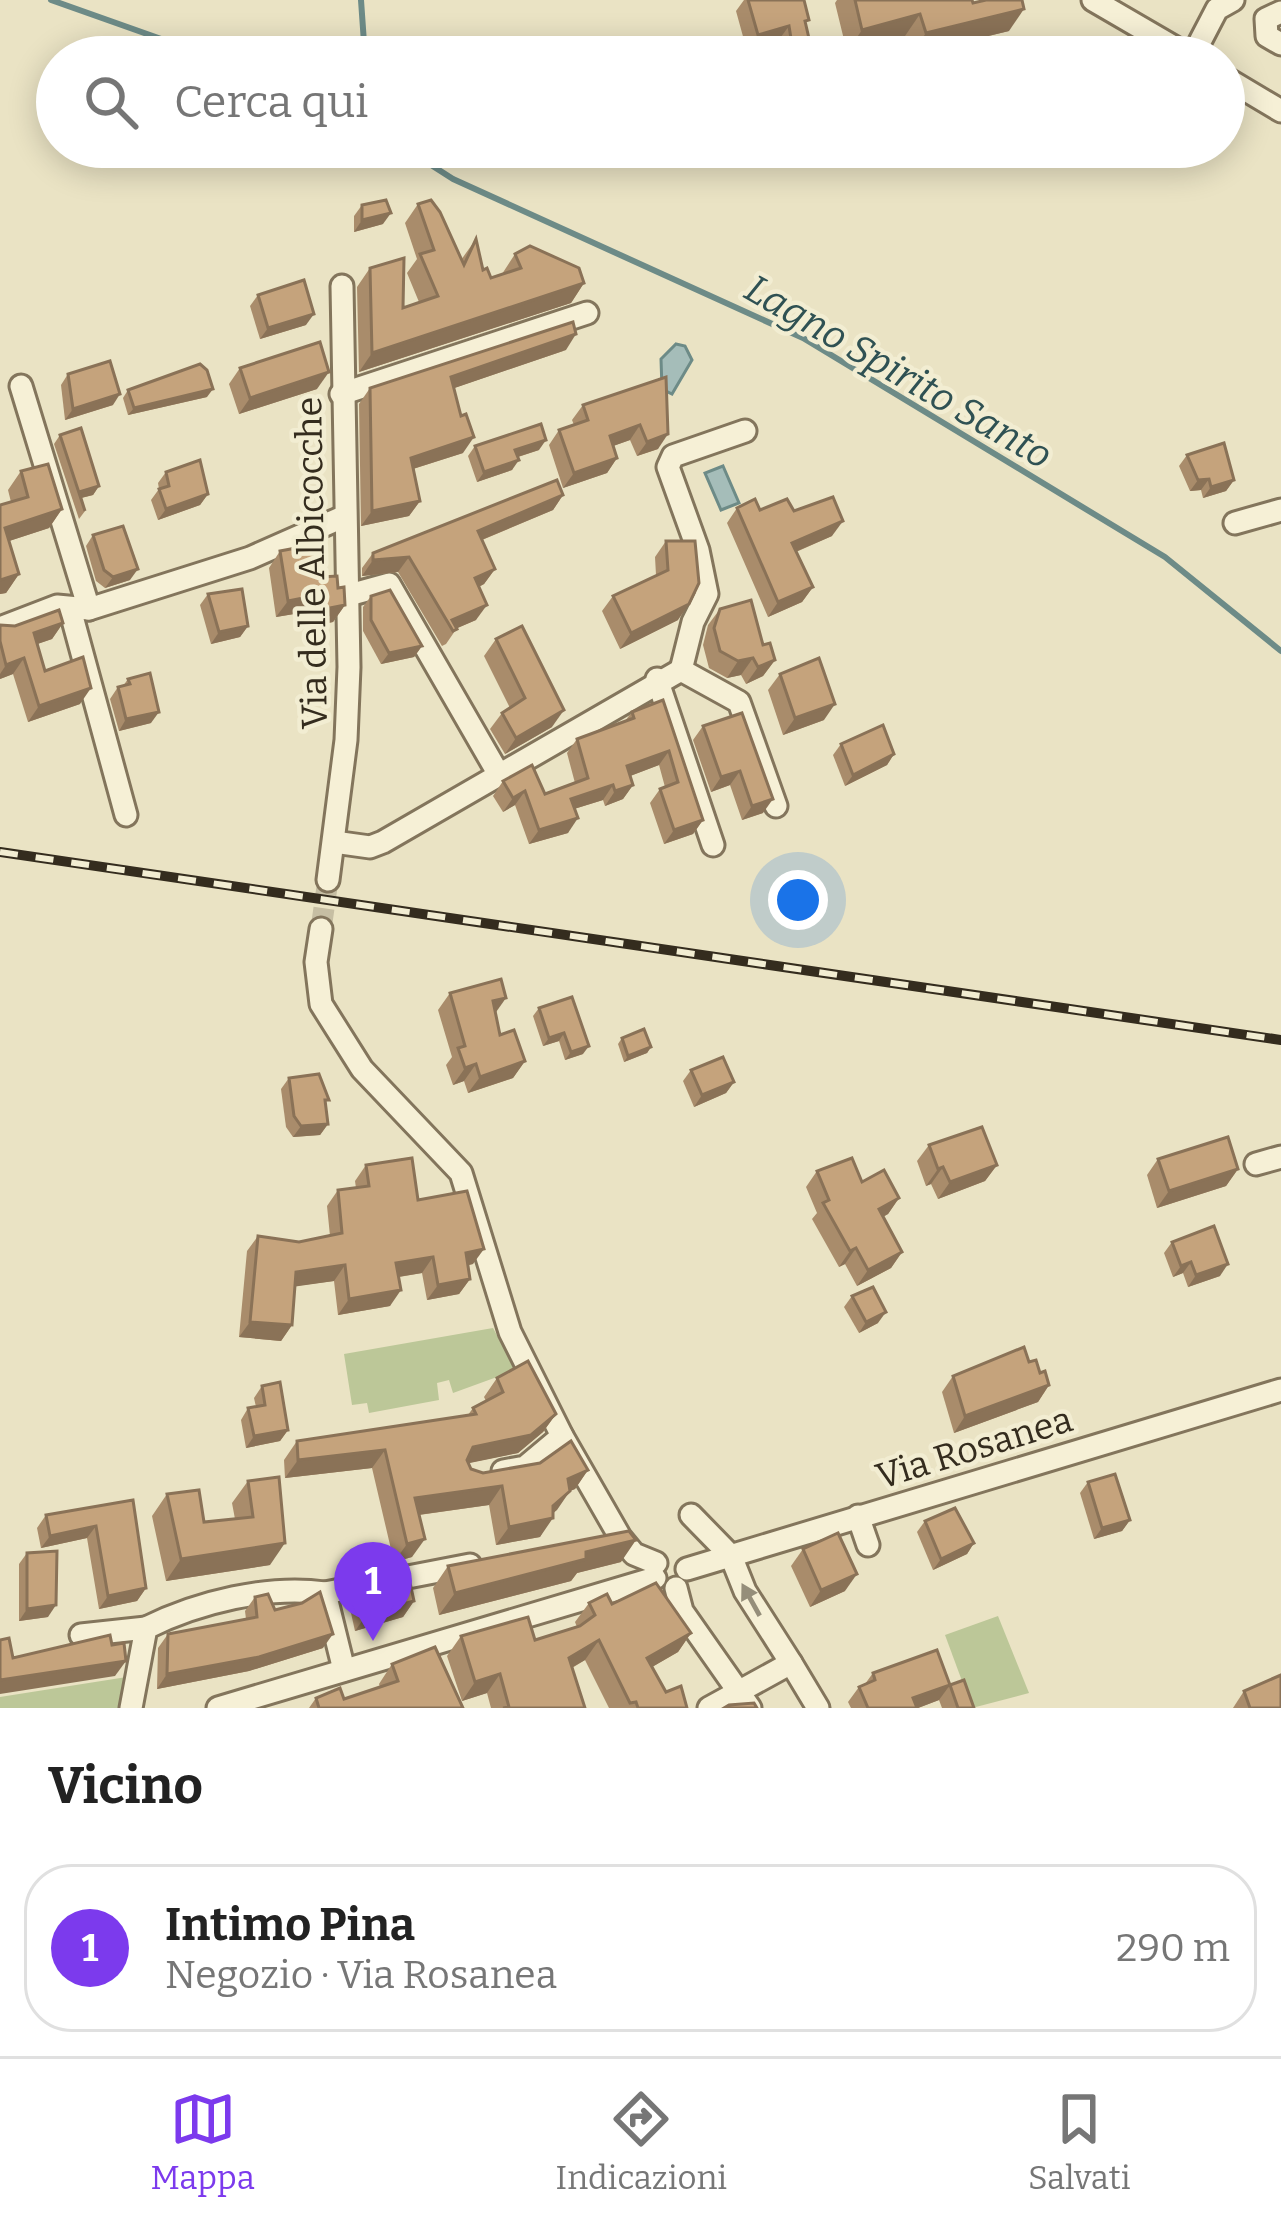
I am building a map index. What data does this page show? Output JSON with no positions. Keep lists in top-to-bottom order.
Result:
{
  "streets": {
    "street": ["Via delle Albicocche", "Via Rosanea"]
  },
  "water": ["Lagno Spirito Santo"],
  "page": {
    "search": "Cerca qui",
    "pins": "1",
    "heading": "Vicino",
    "list": [
      {
        "mark": "1",
        "name": "Intimo Pina",
        "note": "Negozio · Via Rosanea",
        "value": "290 m"
      }
    ],
    "nav": ["Mappa", "Indicazioni", "Salvati"]
  }
}
